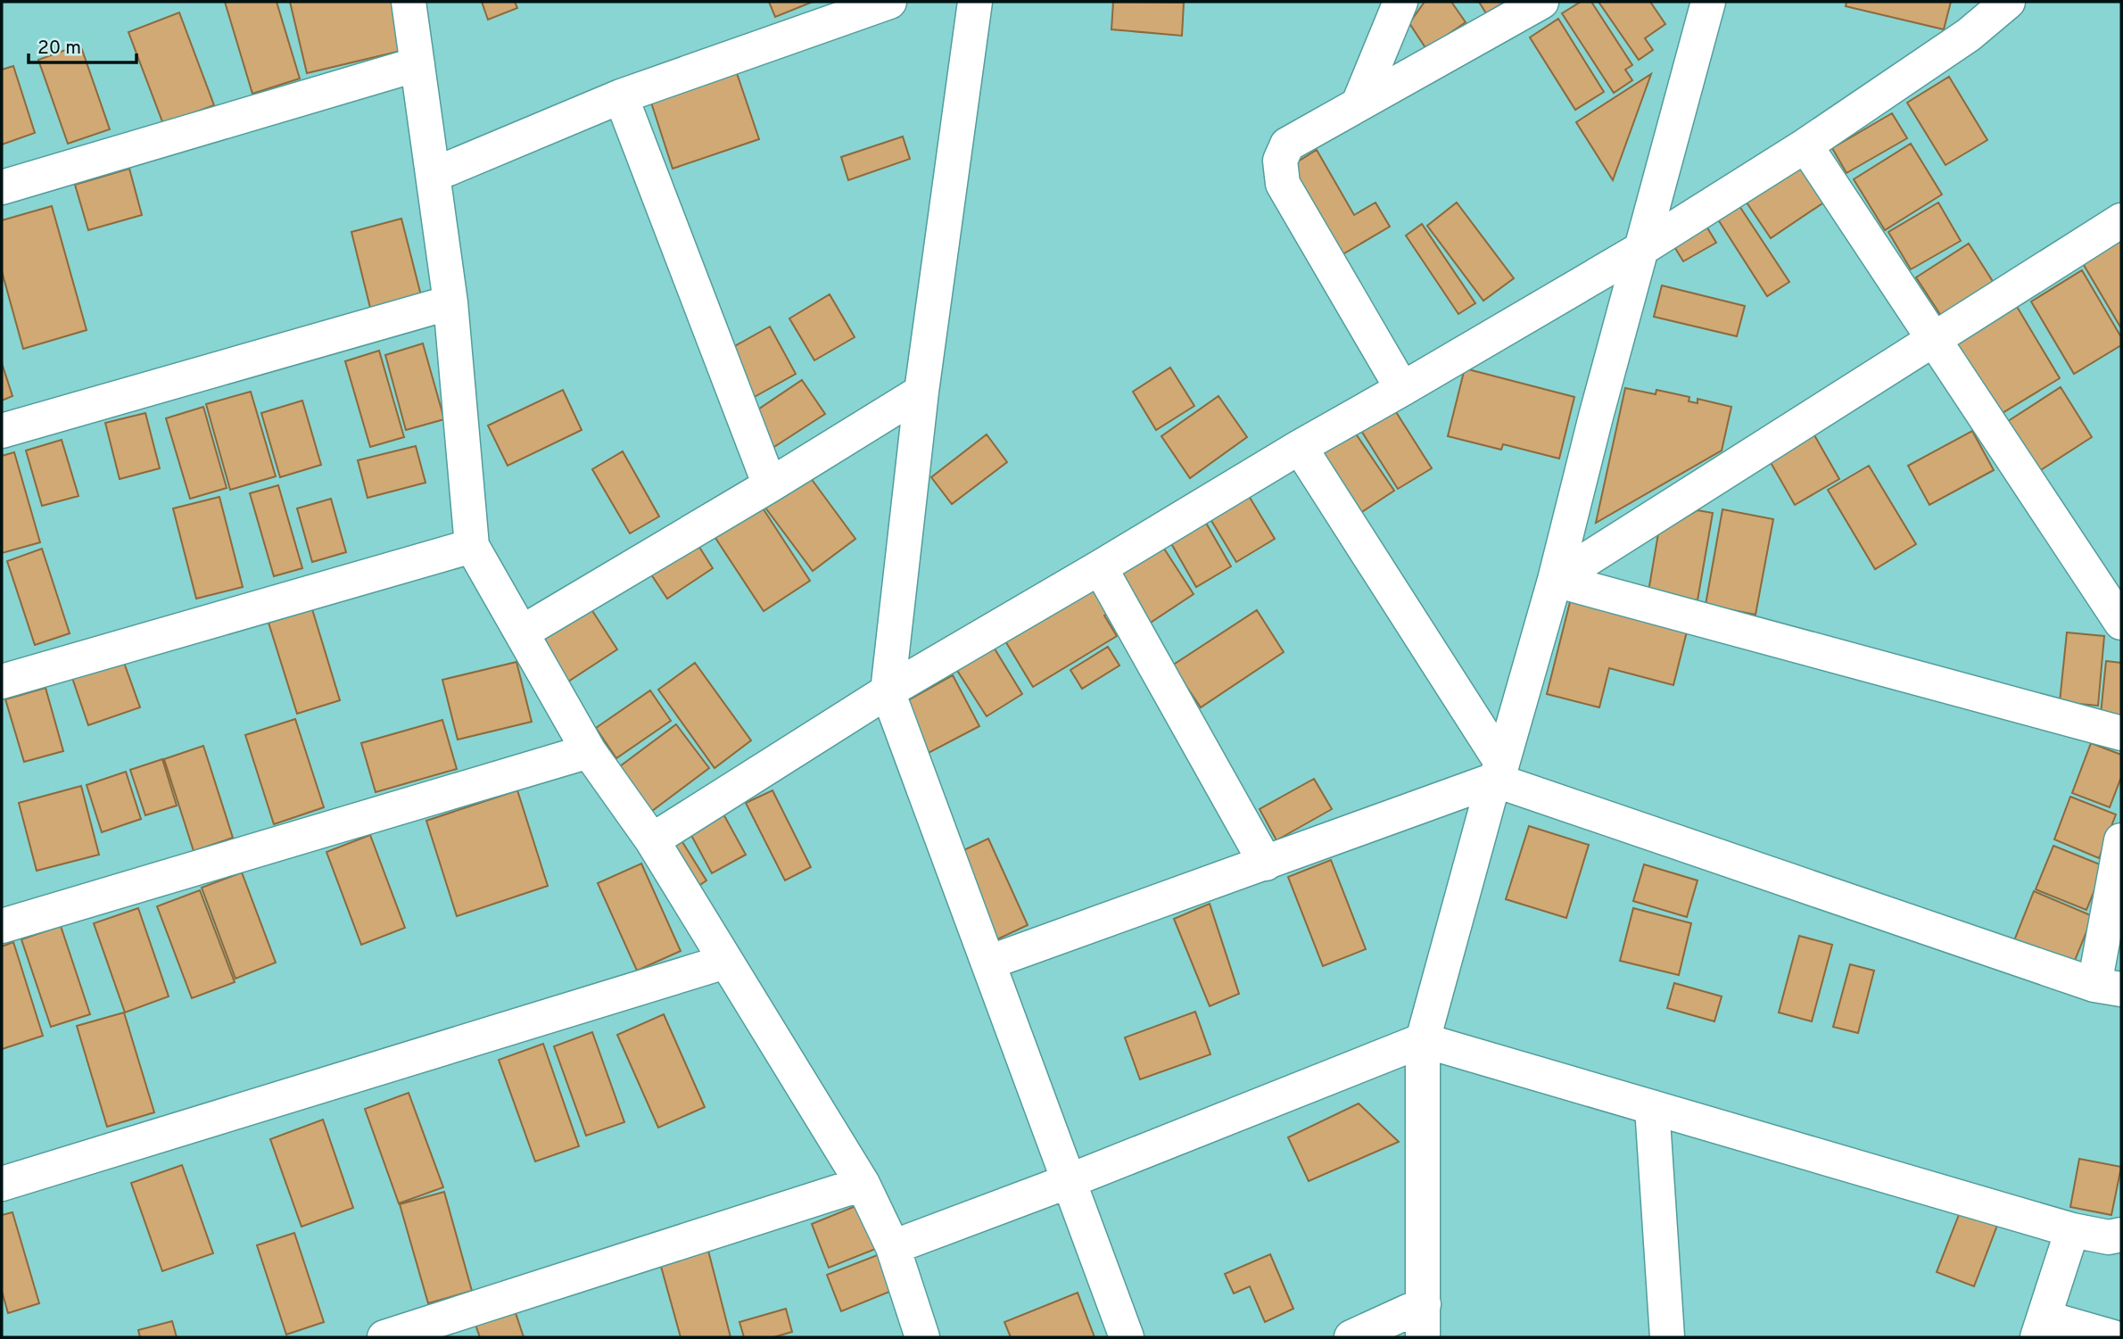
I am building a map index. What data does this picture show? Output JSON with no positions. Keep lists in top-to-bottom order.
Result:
{
  "scale_bar": "20 m"
}
